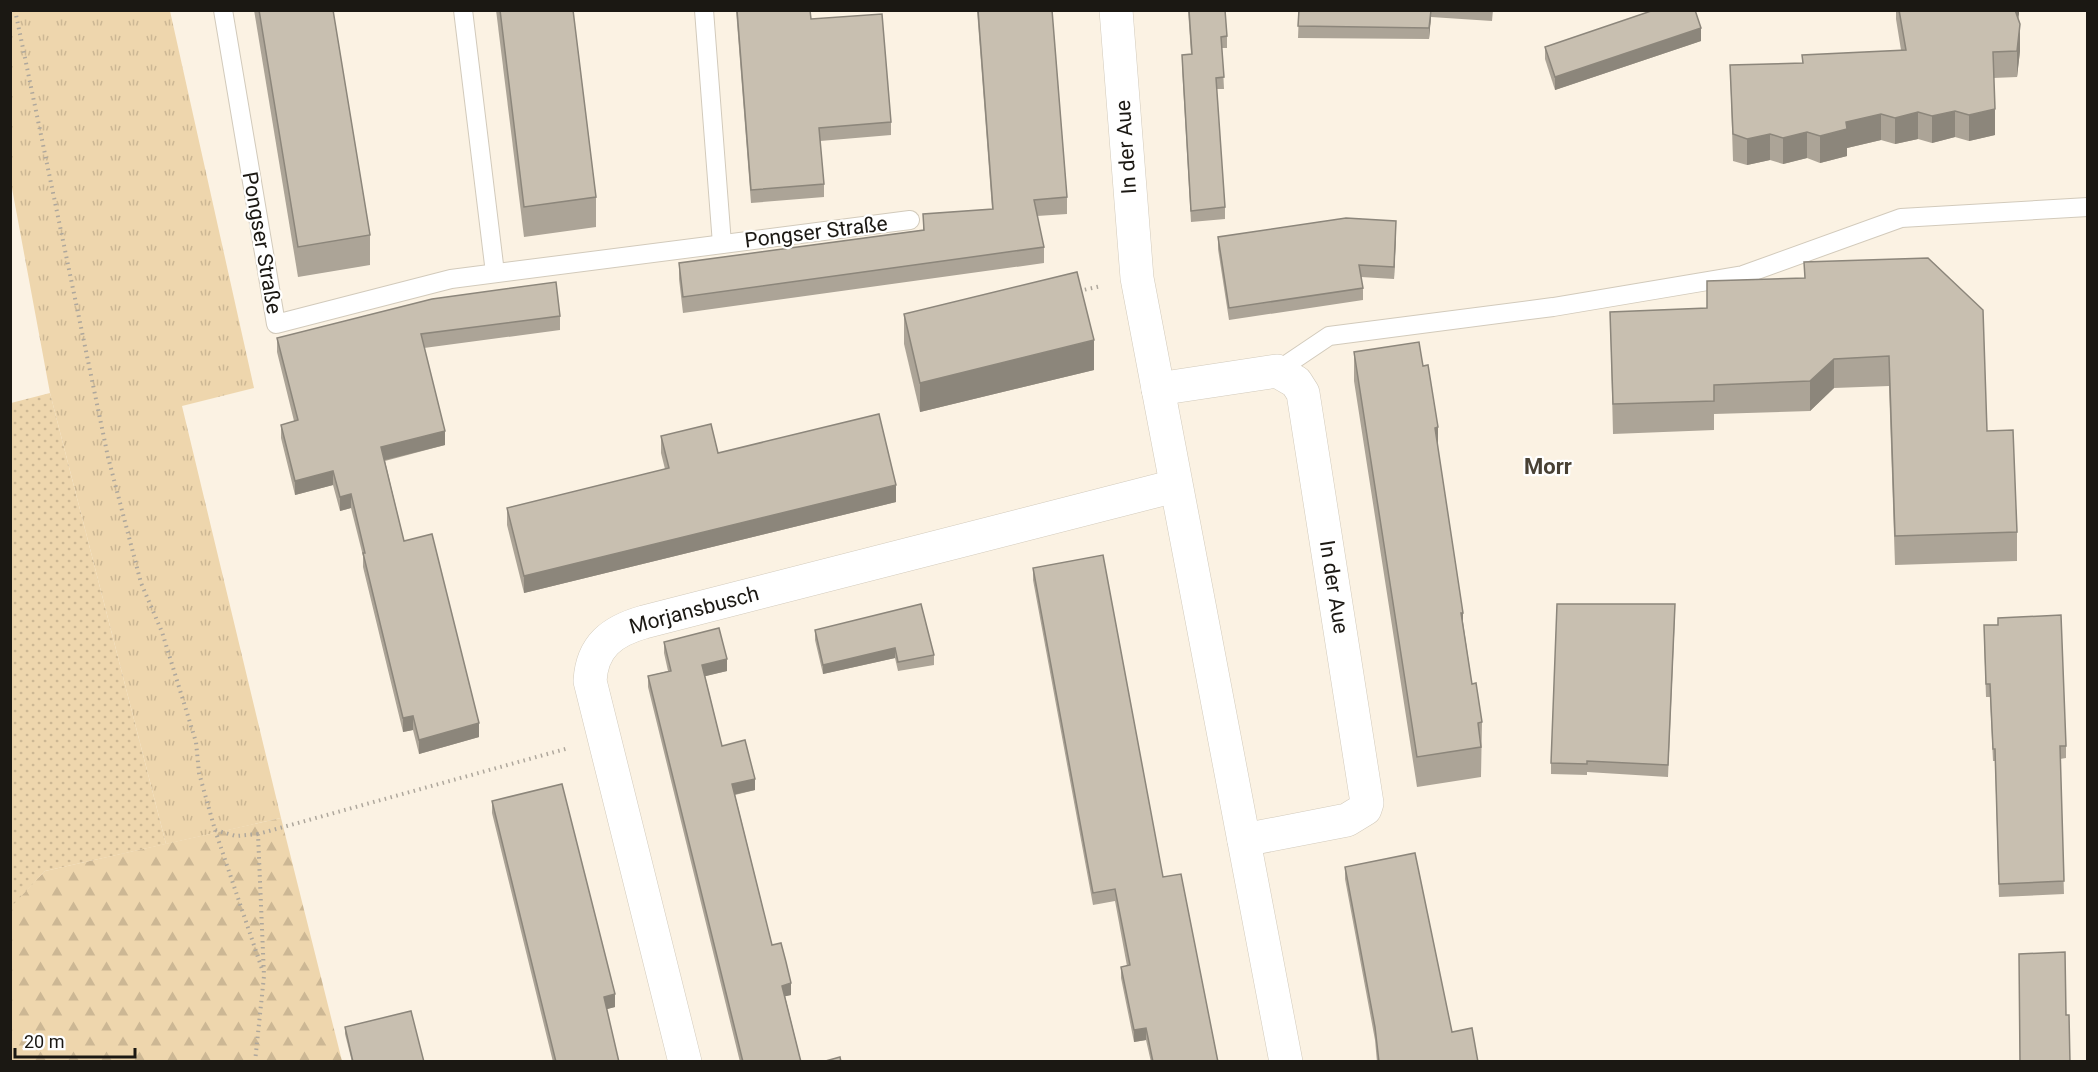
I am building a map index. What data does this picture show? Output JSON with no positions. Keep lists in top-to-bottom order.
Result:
{
  "streets": {
    "street": ["In der Aue", "Morjansbusch"],
    "lane": ["Pongser Straße"]
  },
  "crossings": [
    ["In der Aue", "Morjansbusch"]
  ],
  "districts": ["Morr"],
  "scale_bar": "20 m"
}
